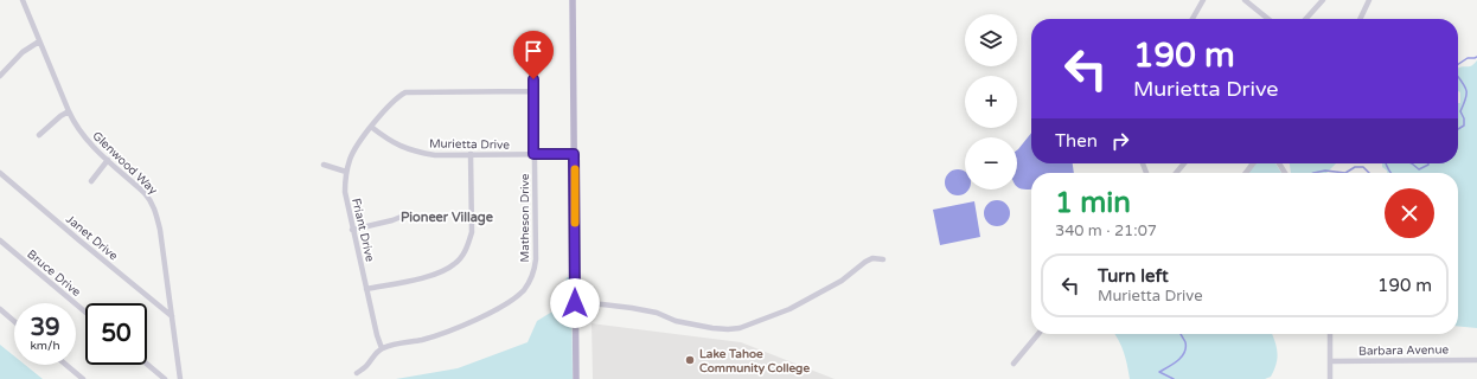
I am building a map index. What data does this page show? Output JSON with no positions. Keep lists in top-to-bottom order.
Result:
{
  "streets": {
    "street": [
      "Murietta Drive",
      "Glenwood Way",
      "Matheson Drive",
      "Friant Drive",
      "Janet Drive",
      "Bruce Drive",
      "Barbara Avenue"
    ]
  },
  "crossings": [
    ["Murietta Drive", "Matheson Drive"],
    ["Murietta Drive", "Friant Drive"],
    ["Glenwood Way", "Janet Drive"],
    ["Matheson Drive", "Friant Drive"]
  ],
  "districts": ["Pioneer Village"],
  "places": ["Lake Tahoe Community College"],
  "page": {
    "map_buttons": ["+", "−"],
    "turn": ["190 m", "Murietta Drive"],
    "then": "Then",
    "heading": ["1 min", "340 m · 21:07"],
    "list": [
      {
        "name": "Turn left",
        "note": "Murietta Drive",
        "value": "190 m"
      }
    ],
    "speed": "39 km/h",
    "limit": "50"
  }
}
